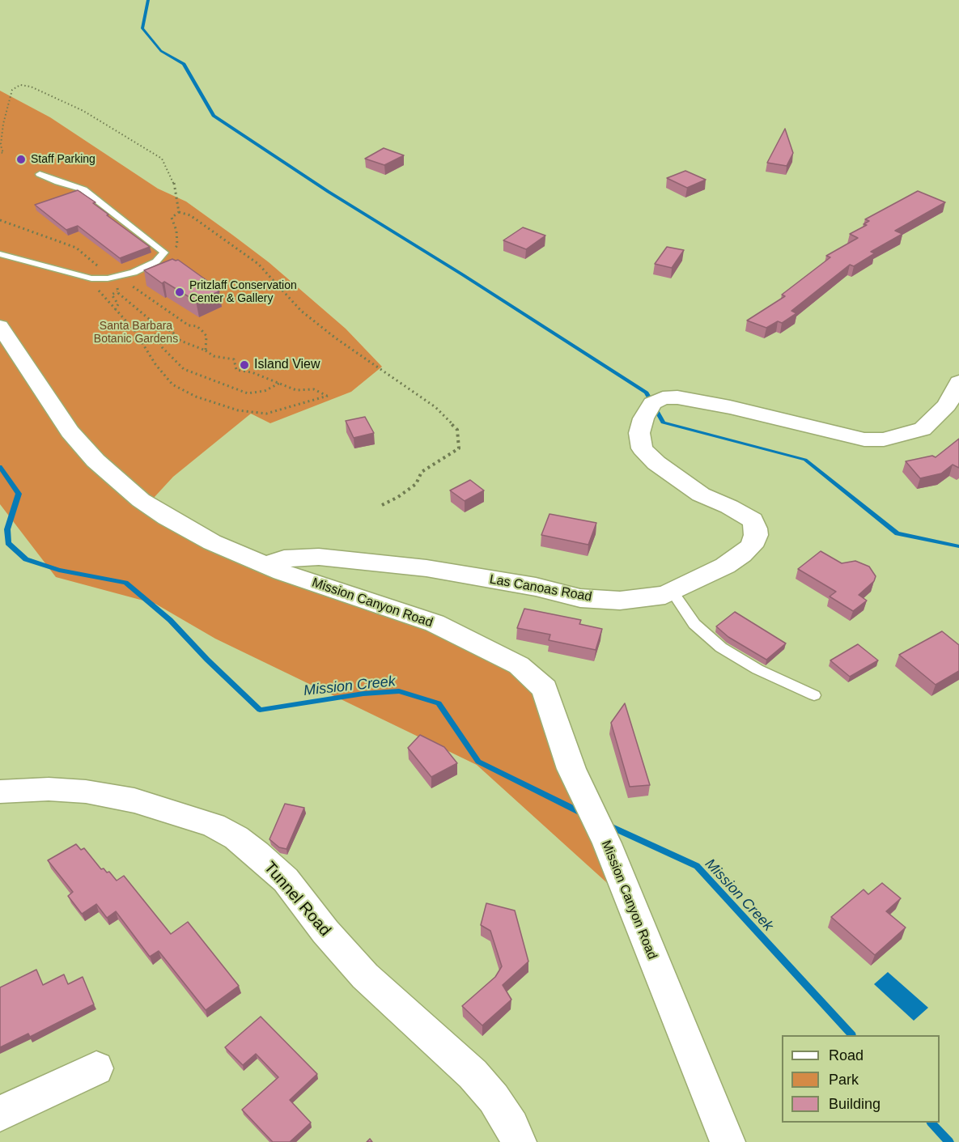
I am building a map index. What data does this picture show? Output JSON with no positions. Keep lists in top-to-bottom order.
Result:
{
  "streets": {
    "street": ["Las Canoas Road", "Mission Canyon Road", "Tunnel Road"]
  },
  "crossings": [
    ["Las Canoas Road", "Mission Canyon Road"]
  ],
  "water": ["Mission Creek"],
  "parks": ["Santa Barbara Botanic Gardens"],
  "places": ["Staff Parking", "Pritzlaff Conservation Center & Gallery", "Island View"],
  "legend": ["Road", "Park", "Building"]
}
